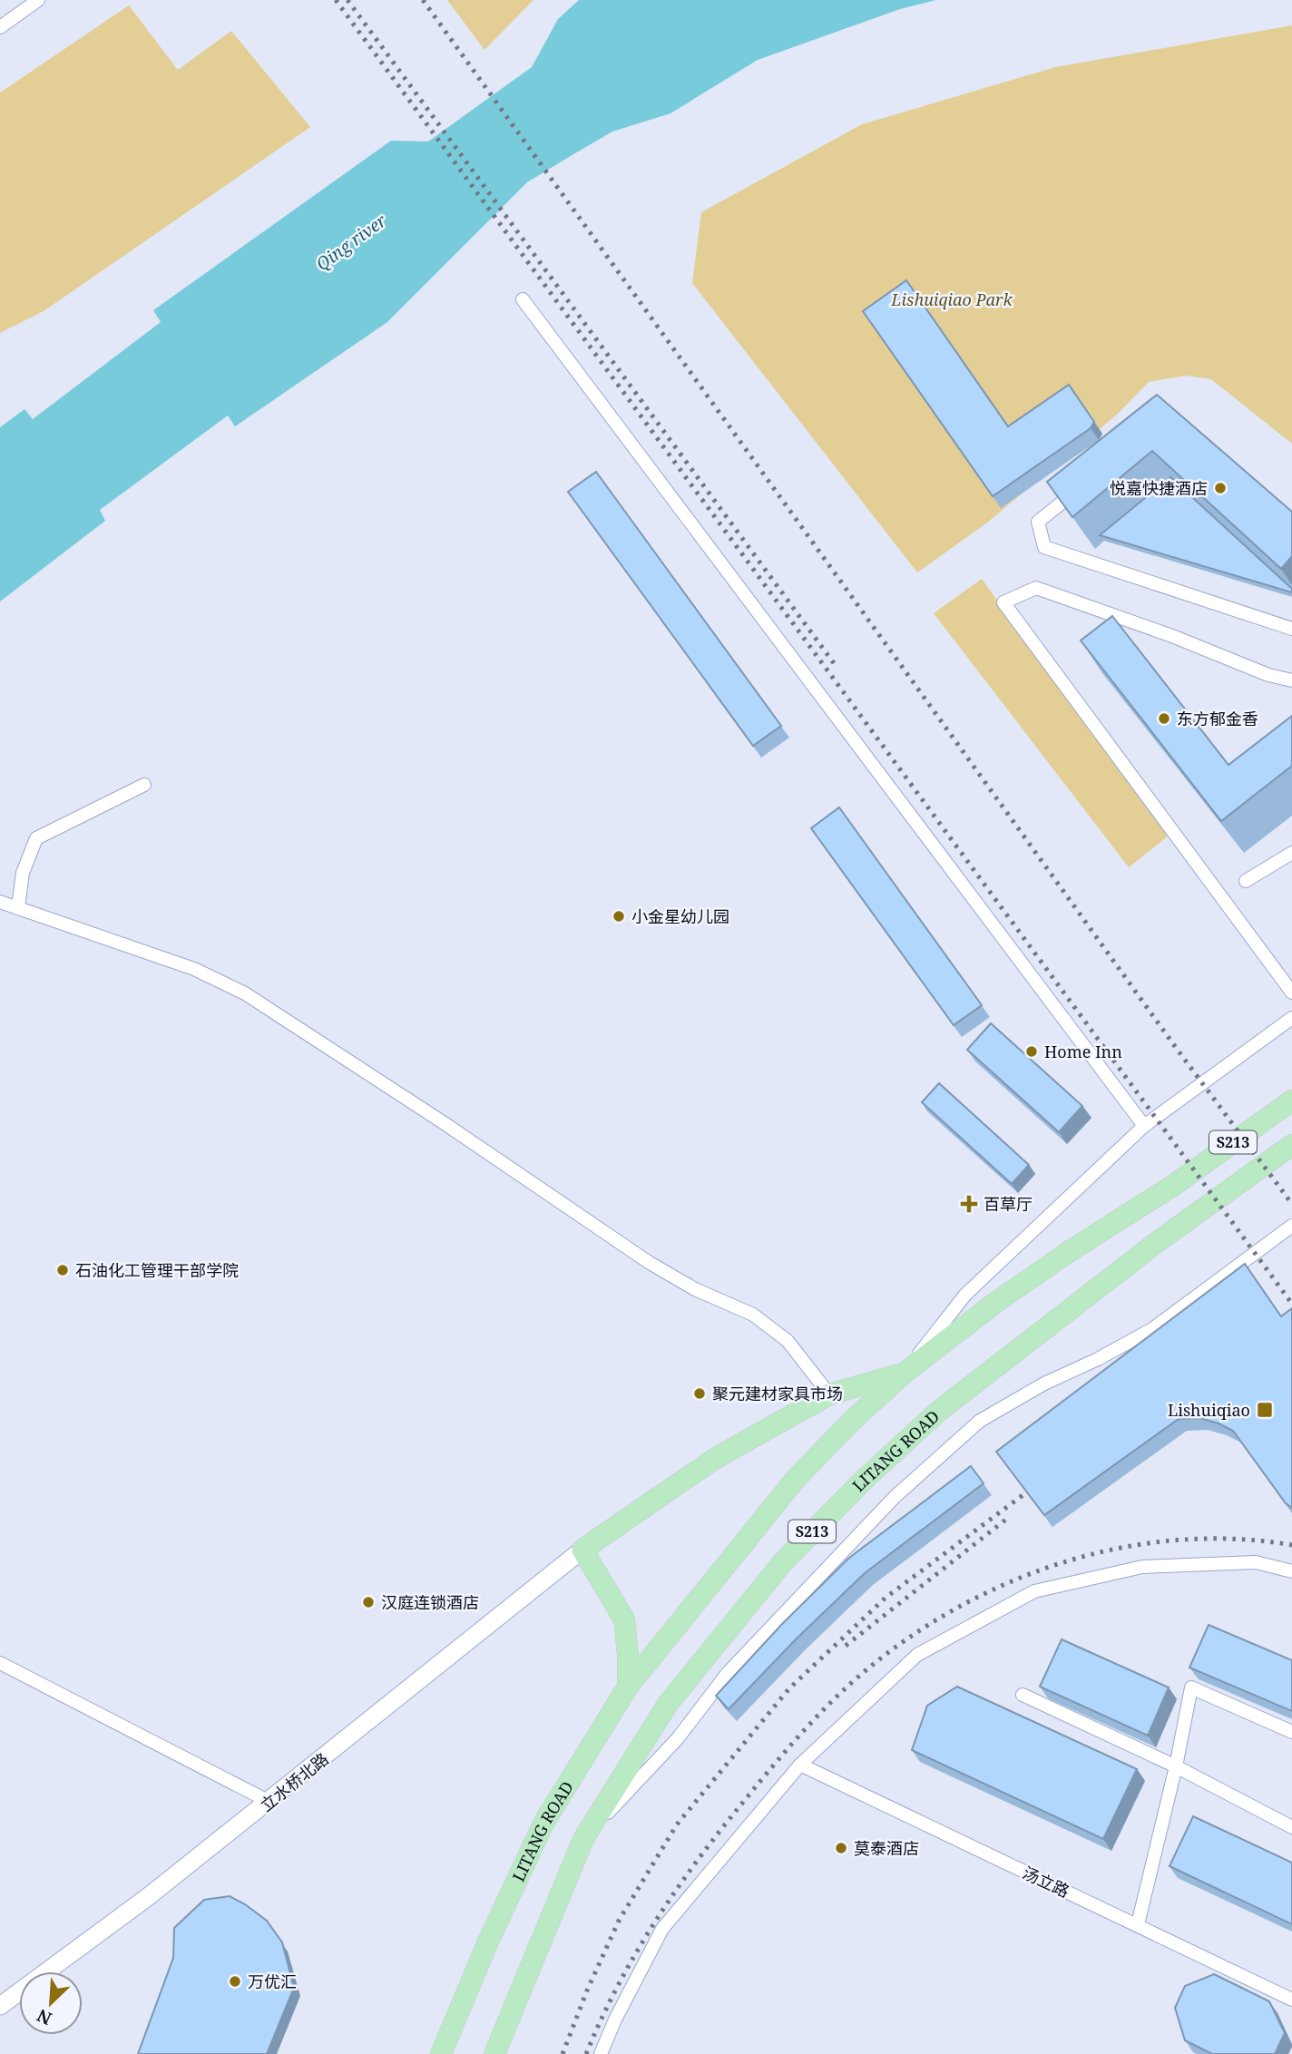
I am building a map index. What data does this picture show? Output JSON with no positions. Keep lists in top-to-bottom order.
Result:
{
  "streets": {
    "main road": ["S213", "LITANG ROAD"],
    "street": ["立水桥北路", "汤立路"]
  },
  "water": ["Qing river"],
  "parks": ["Lishuiqiao Park"],
  "places": {
    "other": [
      "悦嘉快捷酒店",
      "东方郁金香",
      "小金星幼儿园",
      "Home Inn",
      "石油化工管理干部学院",
      "聚元建材家具市场",
      "汉庭连锁酒店",
      "莫泰酒店",
      "万优汇"
    ],
    "health": ["百草厅"],
    "transit": ["Lishuiqiao"]
  },
  "north": "bottom left"
}
